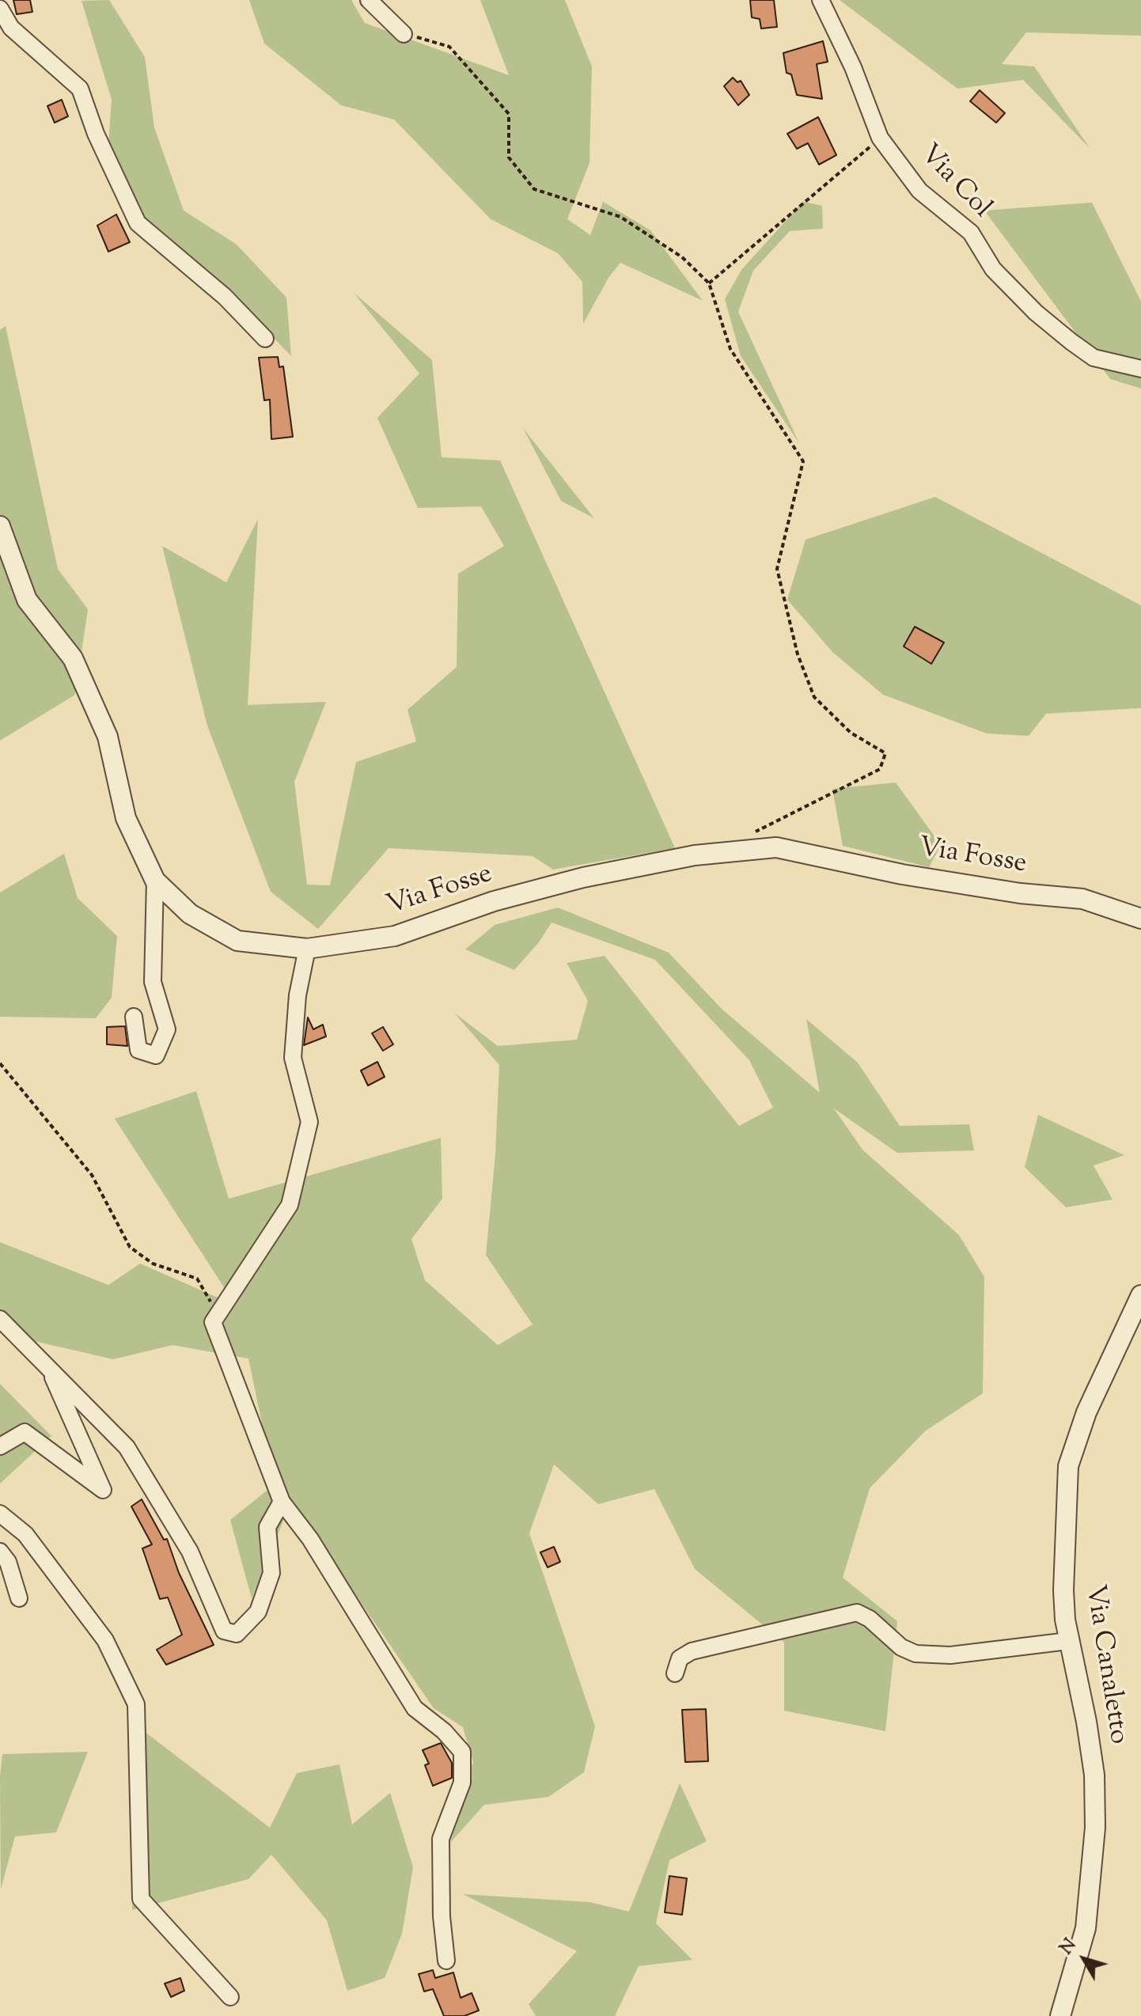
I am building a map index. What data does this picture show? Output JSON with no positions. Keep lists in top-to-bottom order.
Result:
{
  "streets": {
    "street": ["Via Col", "Via Fosse", "Via Canaletto"]
  },
  "north": "top left"
}
